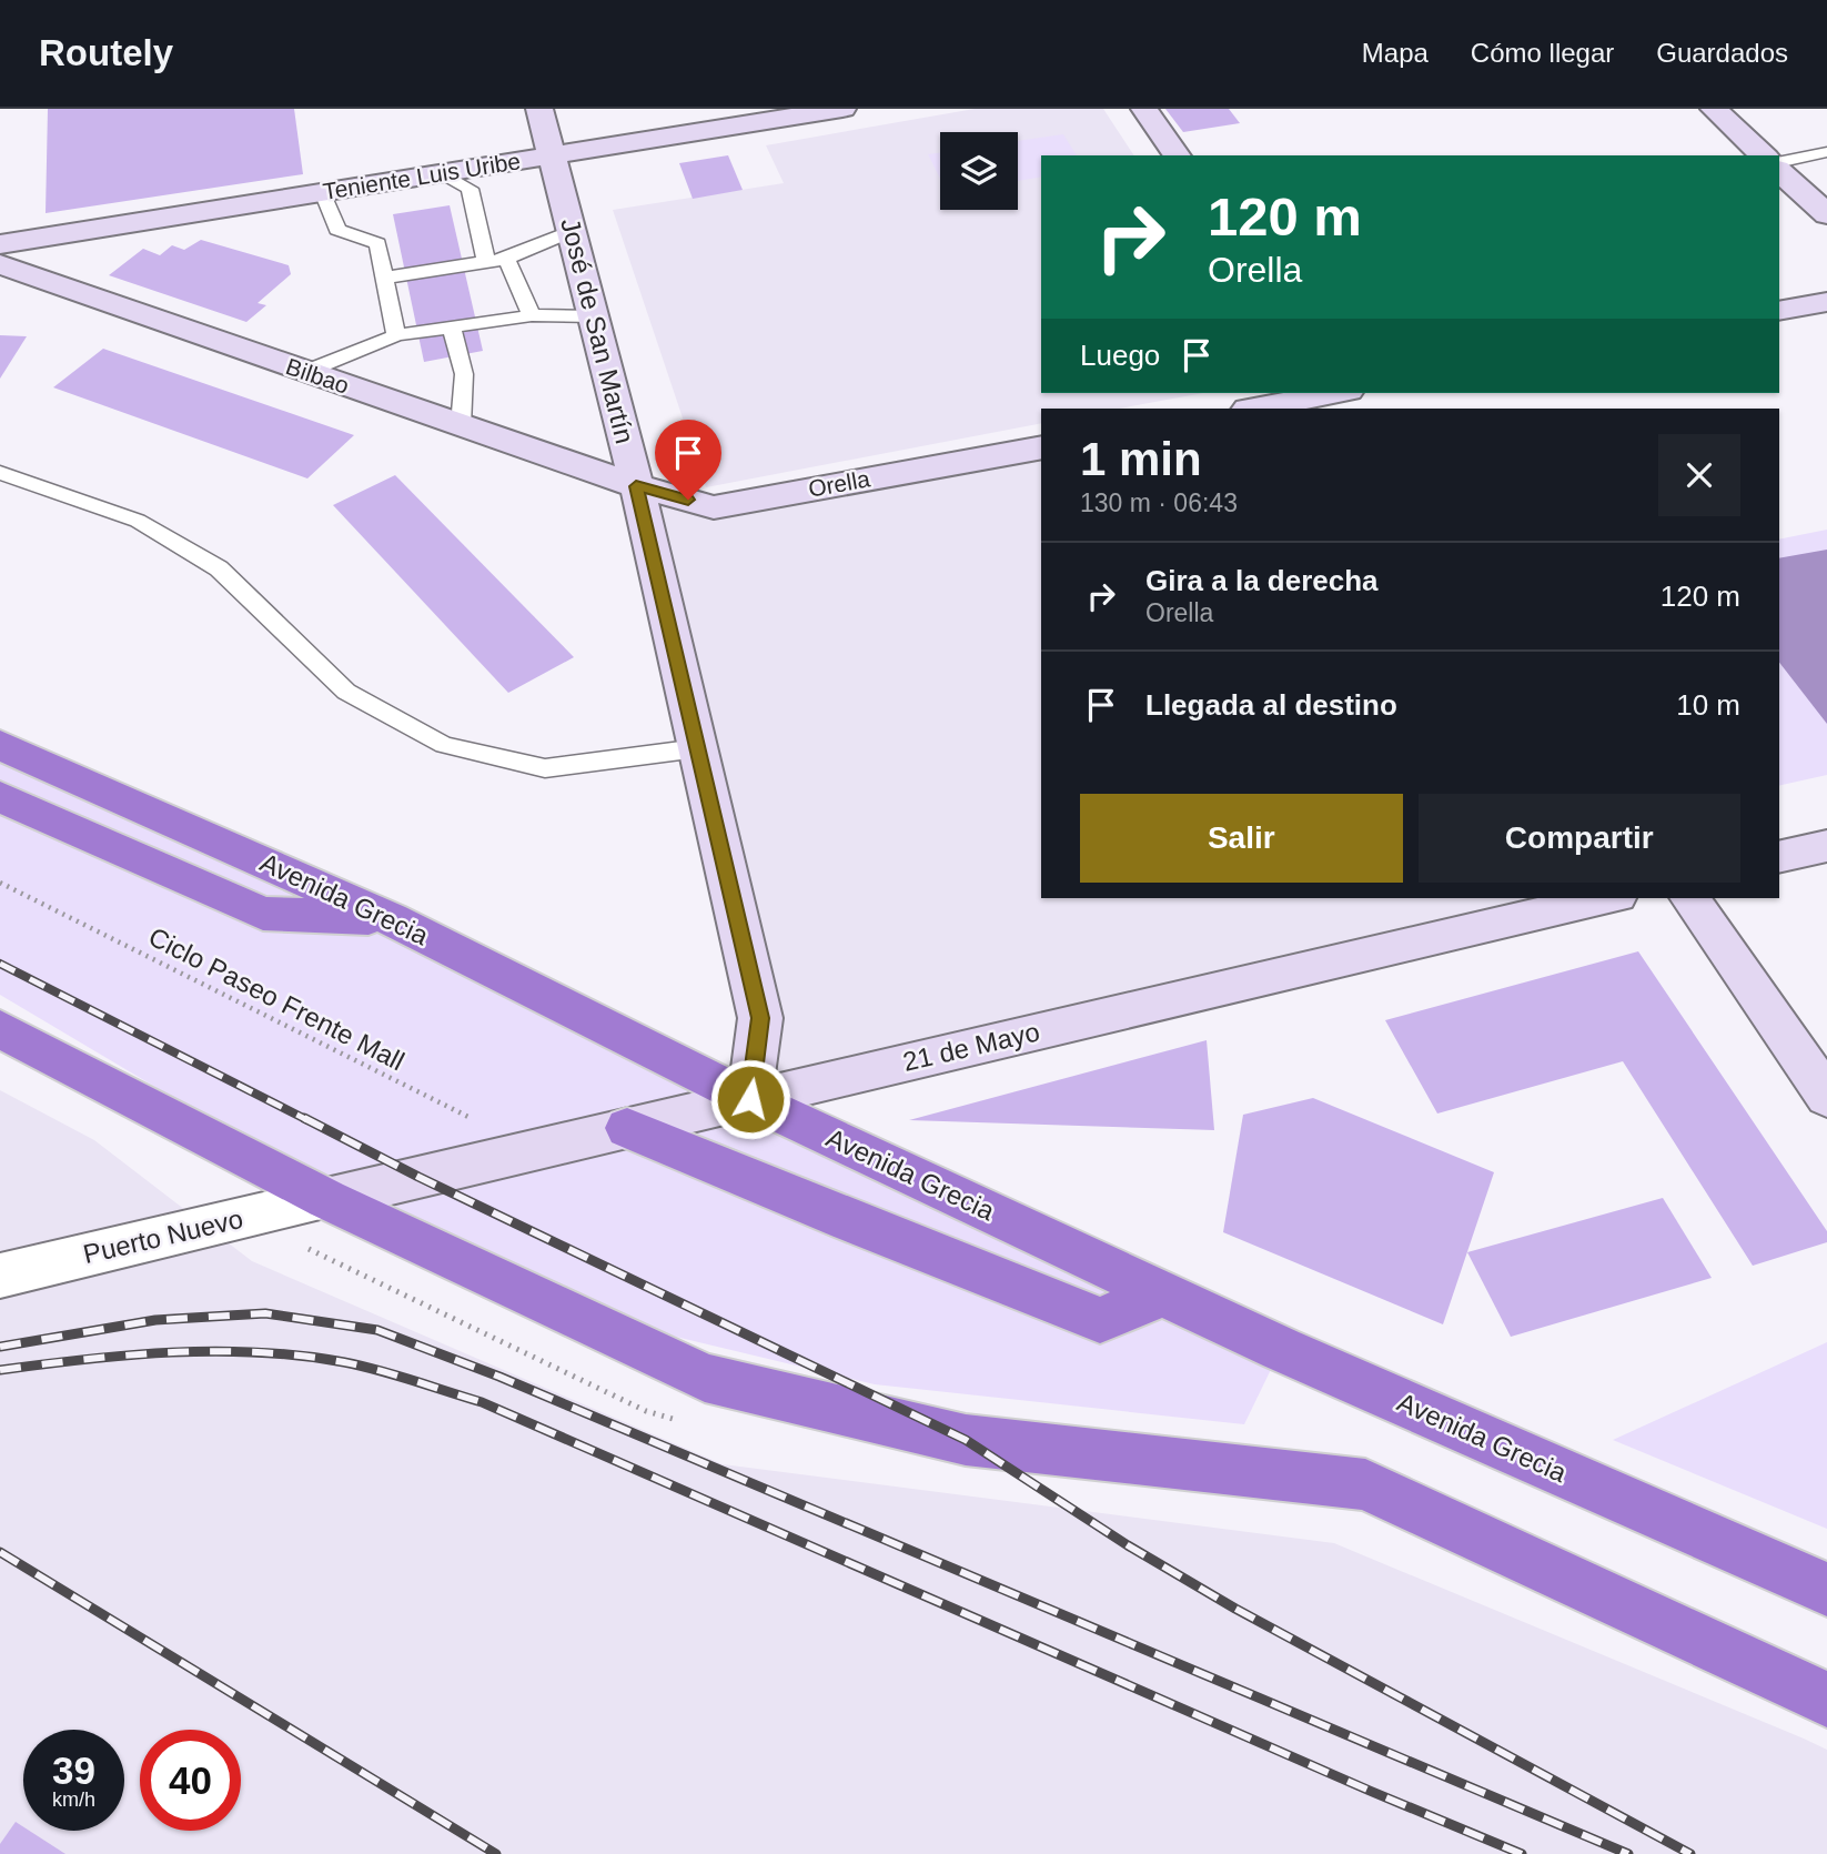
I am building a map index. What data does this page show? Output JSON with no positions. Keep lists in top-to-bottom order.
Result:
{
  "streets": {
    "highway": ["Avenida Grecia"],
    "street": [
      "Teniente Luis Uribe",
      "José de San Martín",
      "Bilbao",
      "Orella",
      "21 de Mayo",
      "Puerto Nuevo"
    ],
    "path": ["Ciclo Paseo Frente Mall"]
  },
  "crossings": [
    ["Teniente Luis Uribe", "José de San Martín"],
    ["José de San Martín", "Bilbao"],
    ["José de San Martín", "Orella"],
    ["José de San Martín", "Avenida Grecia"],
    ["José de San Martín", "21 de Mayo"],
    ["Bilbao", "Orella"],
    ["Avenida Grecia", "21 de Mayo"],
    ["Ciclo Paseo Frente Mall", "21 de Mayo"],
    ["21 de Mayo", "Puerto Nuevo"]
  ],
  "page": {
    "header": "Routely",
    "nav": ["Mapa", "Cómo llegar", "Guardados"],
    "turn": ["120 m", "Orella"],
    "then": "Luego",
    "heading": ["1 min", "130 m · 06:43"],
    "list": [
      {
        "name": "Gira a la derecha",
        "note": "Orella",
        "value": "120 m"
      },
      {
        "name": "Llegada al destino",
        "value": "10 m"
      }
    ],
    "buttons": ["Salir", "Compartir"],
    "speed": "39 km/h",
    "limit": "40"
  }
}
